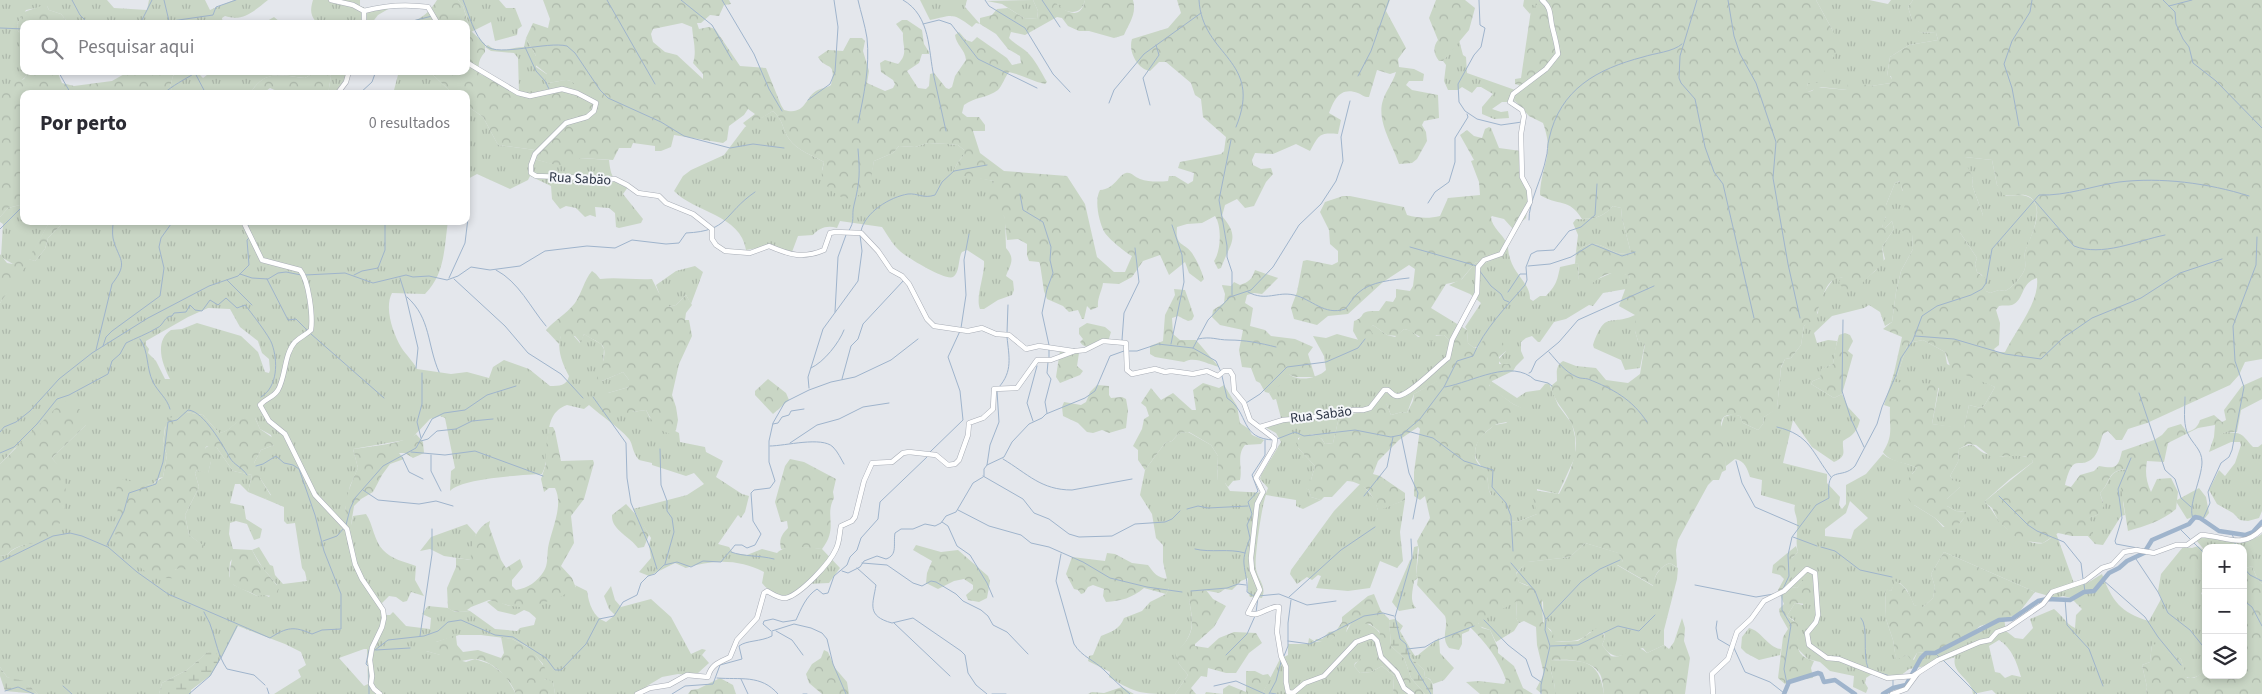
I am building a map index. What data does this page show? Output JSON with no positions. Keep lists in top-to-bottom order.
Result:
{
  "streets": {
    "street": ["Rua Sabäo"]
  },
  "page": {
    "search": "Pesquisar aqui",
    "heading": ["Por perto", "0 resultados"],
    "map_buttons": ["+", "−"]
  }
}
